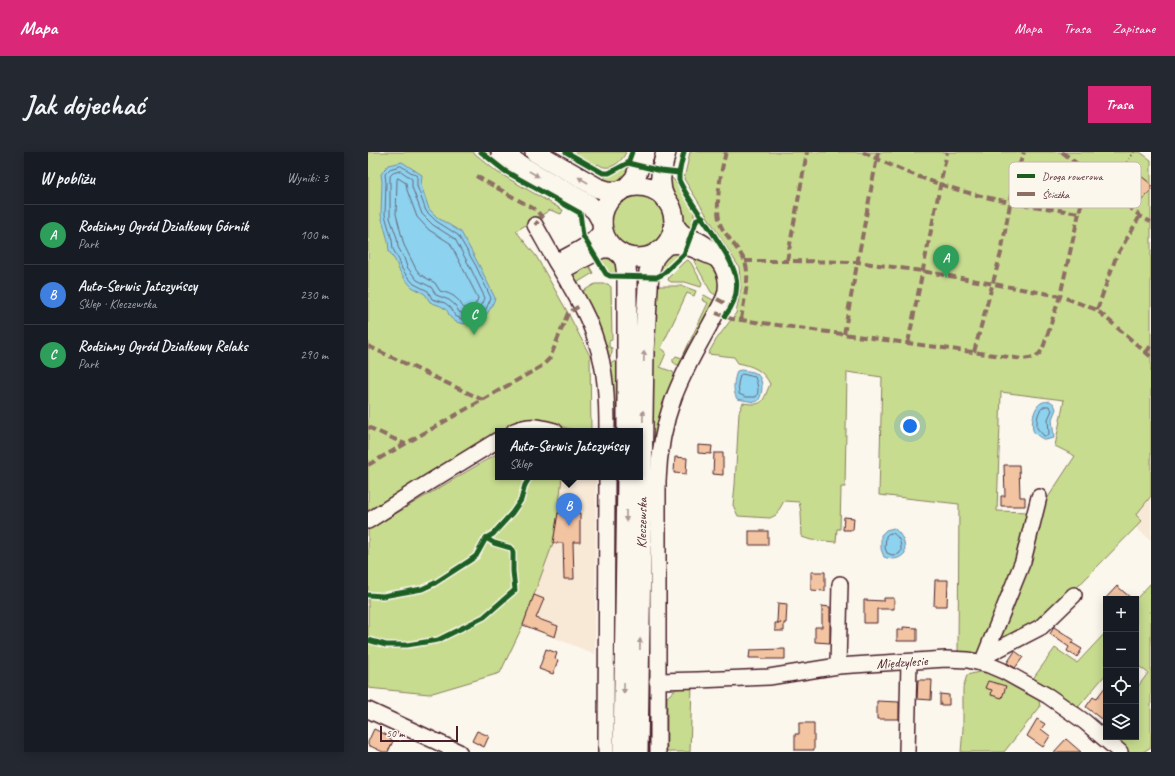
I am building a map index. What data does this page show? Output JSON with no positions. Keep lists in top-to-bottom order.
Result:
{
  "streets": {
    "main road": ["Kleczewska"],
    "street": ["Międzylesie"]
  },
  "legend": ["Droga rowerowa", "Ścieżka"],
  "scale_bar": "50 m",
  "page": {
    "header": "Mapa",
    "nav": ["Mapa", "Trasa", "Zapisane"],
    "buttons": "Trasa",
    "title": "Jak dojechać",
    "heading": ["W pobliżu", "Wyniki: 3"],
    "list": [
      {
        "mark": "A",
        "name": "Rodzinny Ogród Działkowy Górnik",
        "note": "Park",
        "value": "100 m"
      },
      {
        "mark": "B",
        "name": "Auto-Serwis Jatczyńscy",
        "note": "Sklep · Kleczewska",
        "value": "230 m"
      },
      {
        "mark": "C",
        "name": "Rodzinny Ogród Działkowy Relaks",
        "note": "Park",
        "value": "290 m"
      }
    ],
    "pins": ["A", "C", "B"],
    "popup": ["Auto-Serwis Jatczyńscy", "Sklep"],
    "map_buttons": ["+", "−"],
    "scale": "50 m"
  }
}
